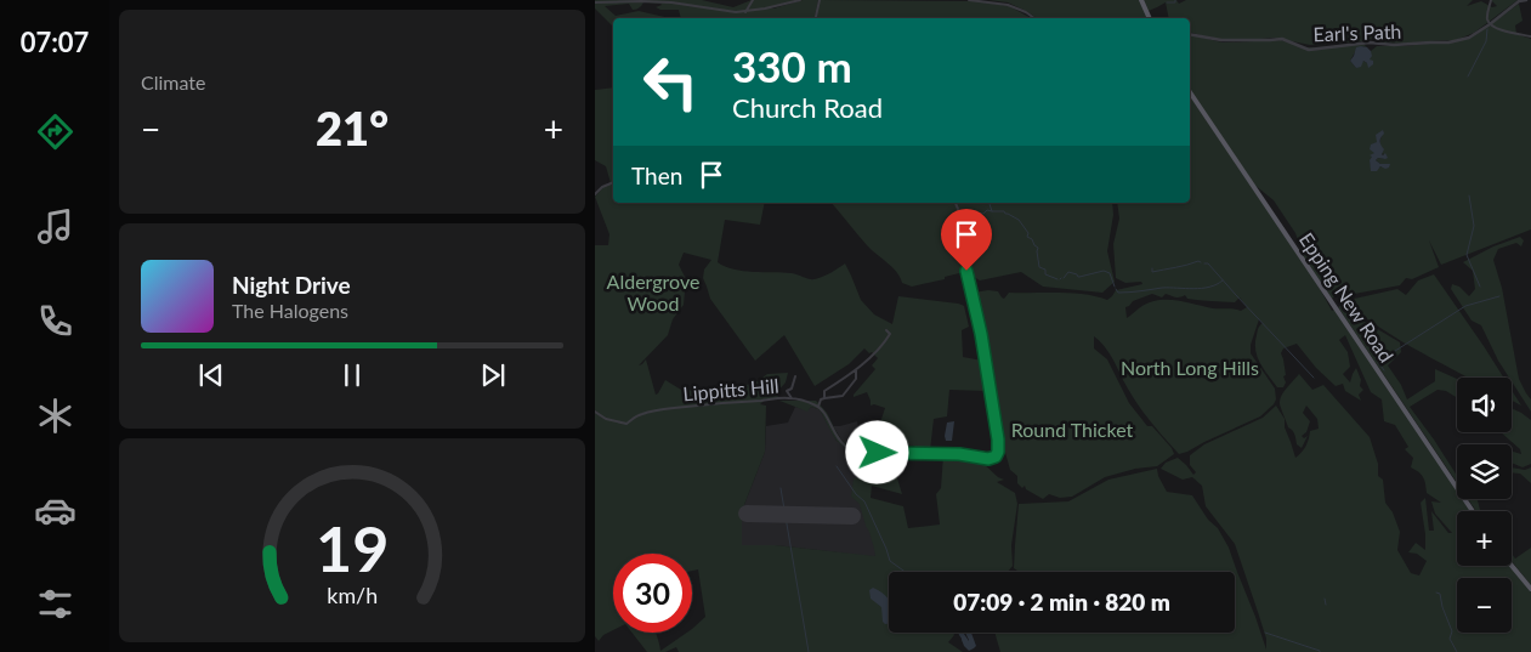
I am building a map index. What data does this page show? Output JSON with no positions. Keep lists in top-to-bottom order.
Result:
{
  "streets": {
    "main road": ["Epping New Road"],
    "street": ["Earl's Path", "Lippitts Hill"]
  },
  "parks": ["Aldergrove Wood", "North Long Hills", "Round Thicket"],
  "page": {
    "tabs": "07:07",
    "tile": "Climate",
    "turn": ["330 m", "Church Road"],
    "heat": ["−", "21°", "+"],
    "then": "Then",
    "song": ["Night Drive", "The Halogens"],
    "map_buttons": ["+", "−"],
    "limit": "30",
    "trip": "07:09 · 2 min · 820 m",
    "gauge": ["19", "km/h"]
  }
}
